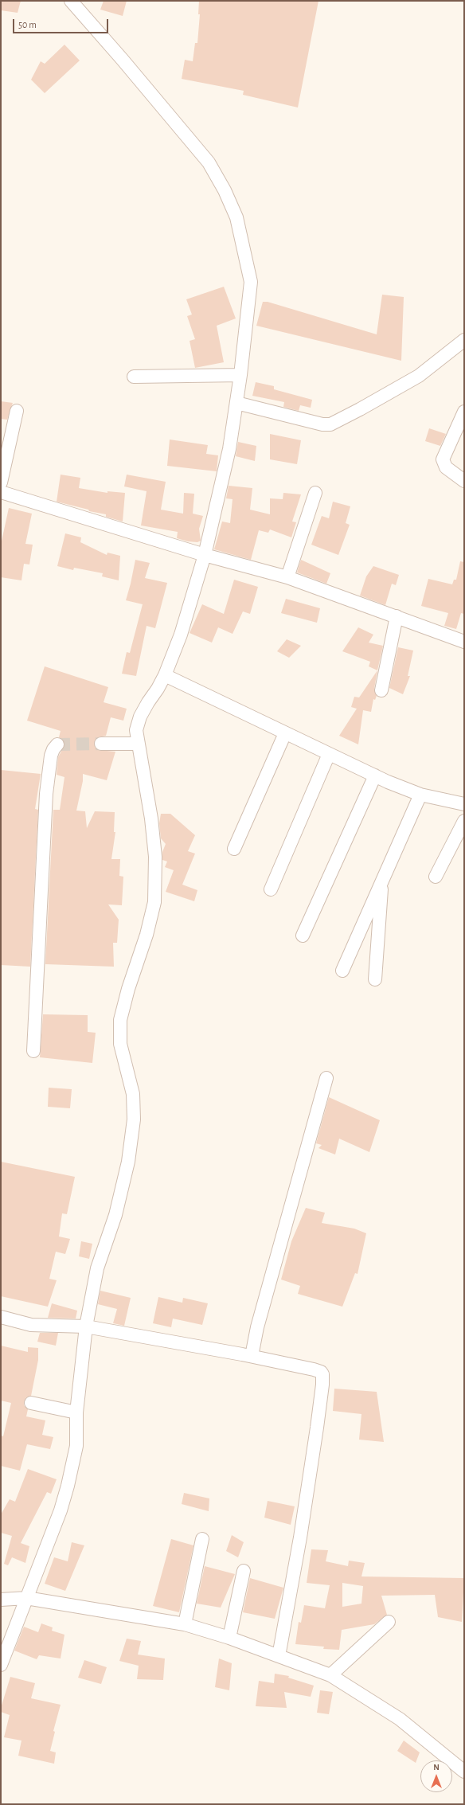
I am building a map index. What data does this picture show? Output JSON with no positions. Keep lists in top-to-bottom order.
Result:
{
  "scale_bar": "50 m",
  "north": "top"
}
